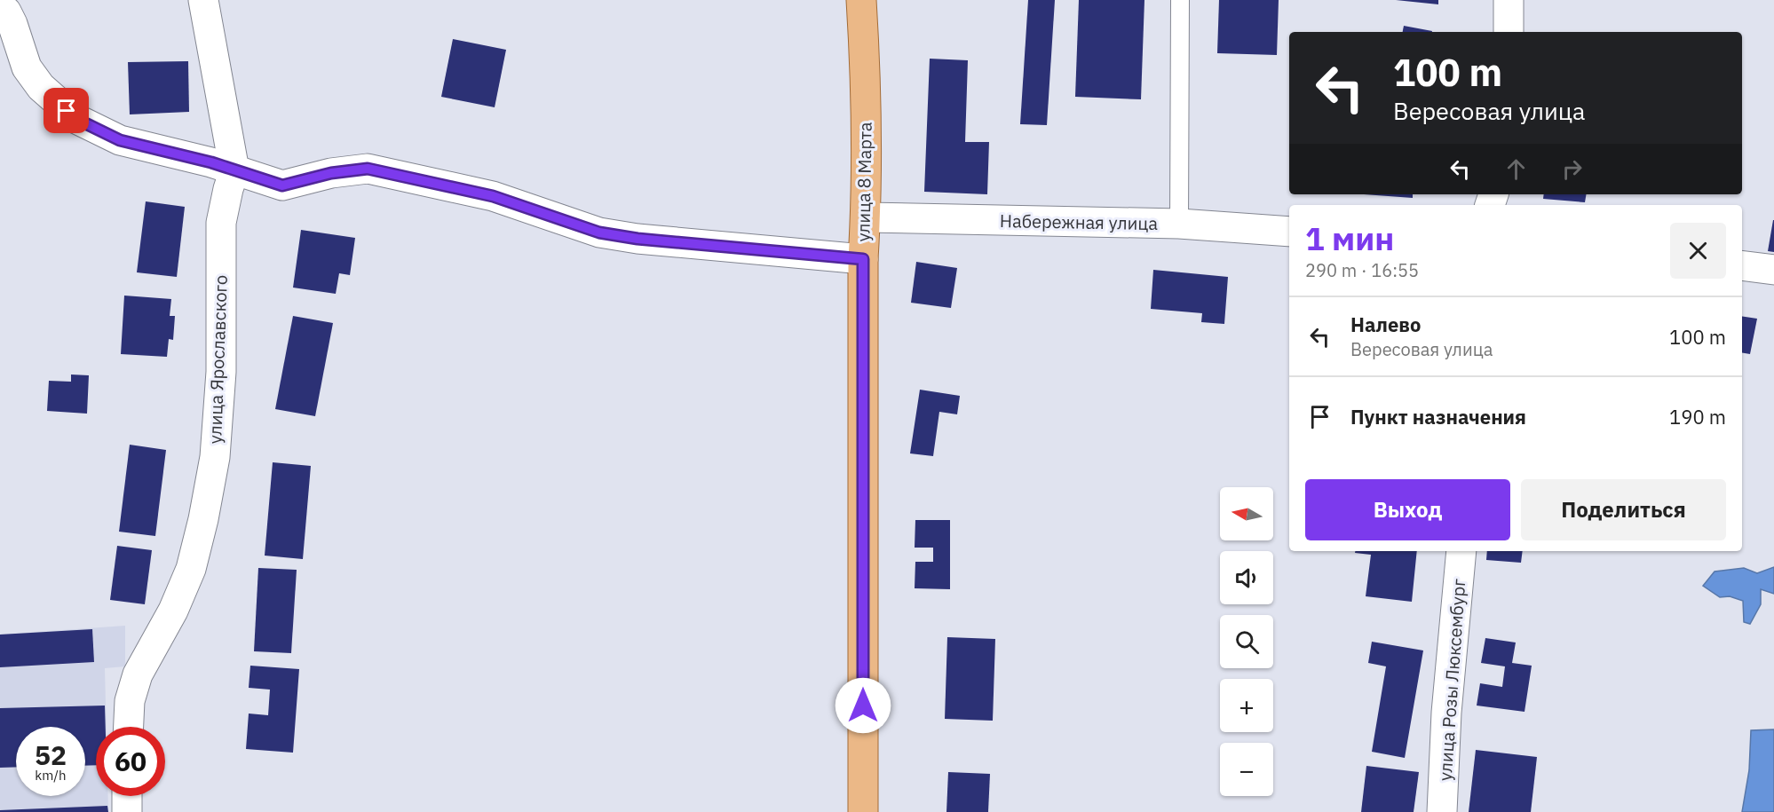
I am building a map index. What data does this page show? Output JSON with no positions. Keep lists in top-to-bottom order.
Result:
{
  "streets": {
    "main road": ["улица 8 Марта"],
    "street": ["Набережная улица", "улица Ярославского", "улица Розы Люксембург"]
  },
  "crossings": [
    ["улица 8 Марта", "Набережная улица"]
  ],
  "north": "left",
  "page": {
    "turn": ["100 m", "Вересовая улица"],
    "heading": ["1 мин", "290 m · 16:55"],
    "list": [
      {
        "name": "Налево",
        "note": "Вересовая улица",
        "value": "100 m"
      },
      {
        "name": "Пункт назначения",
        "value": "190 m"
      }
    ],
    "buttons": ["Выход", "Поделиться"],
    "map_buttons": ["+", "−"],
    "speed": "52 km/h",
    "limit": "60"
  }
}
